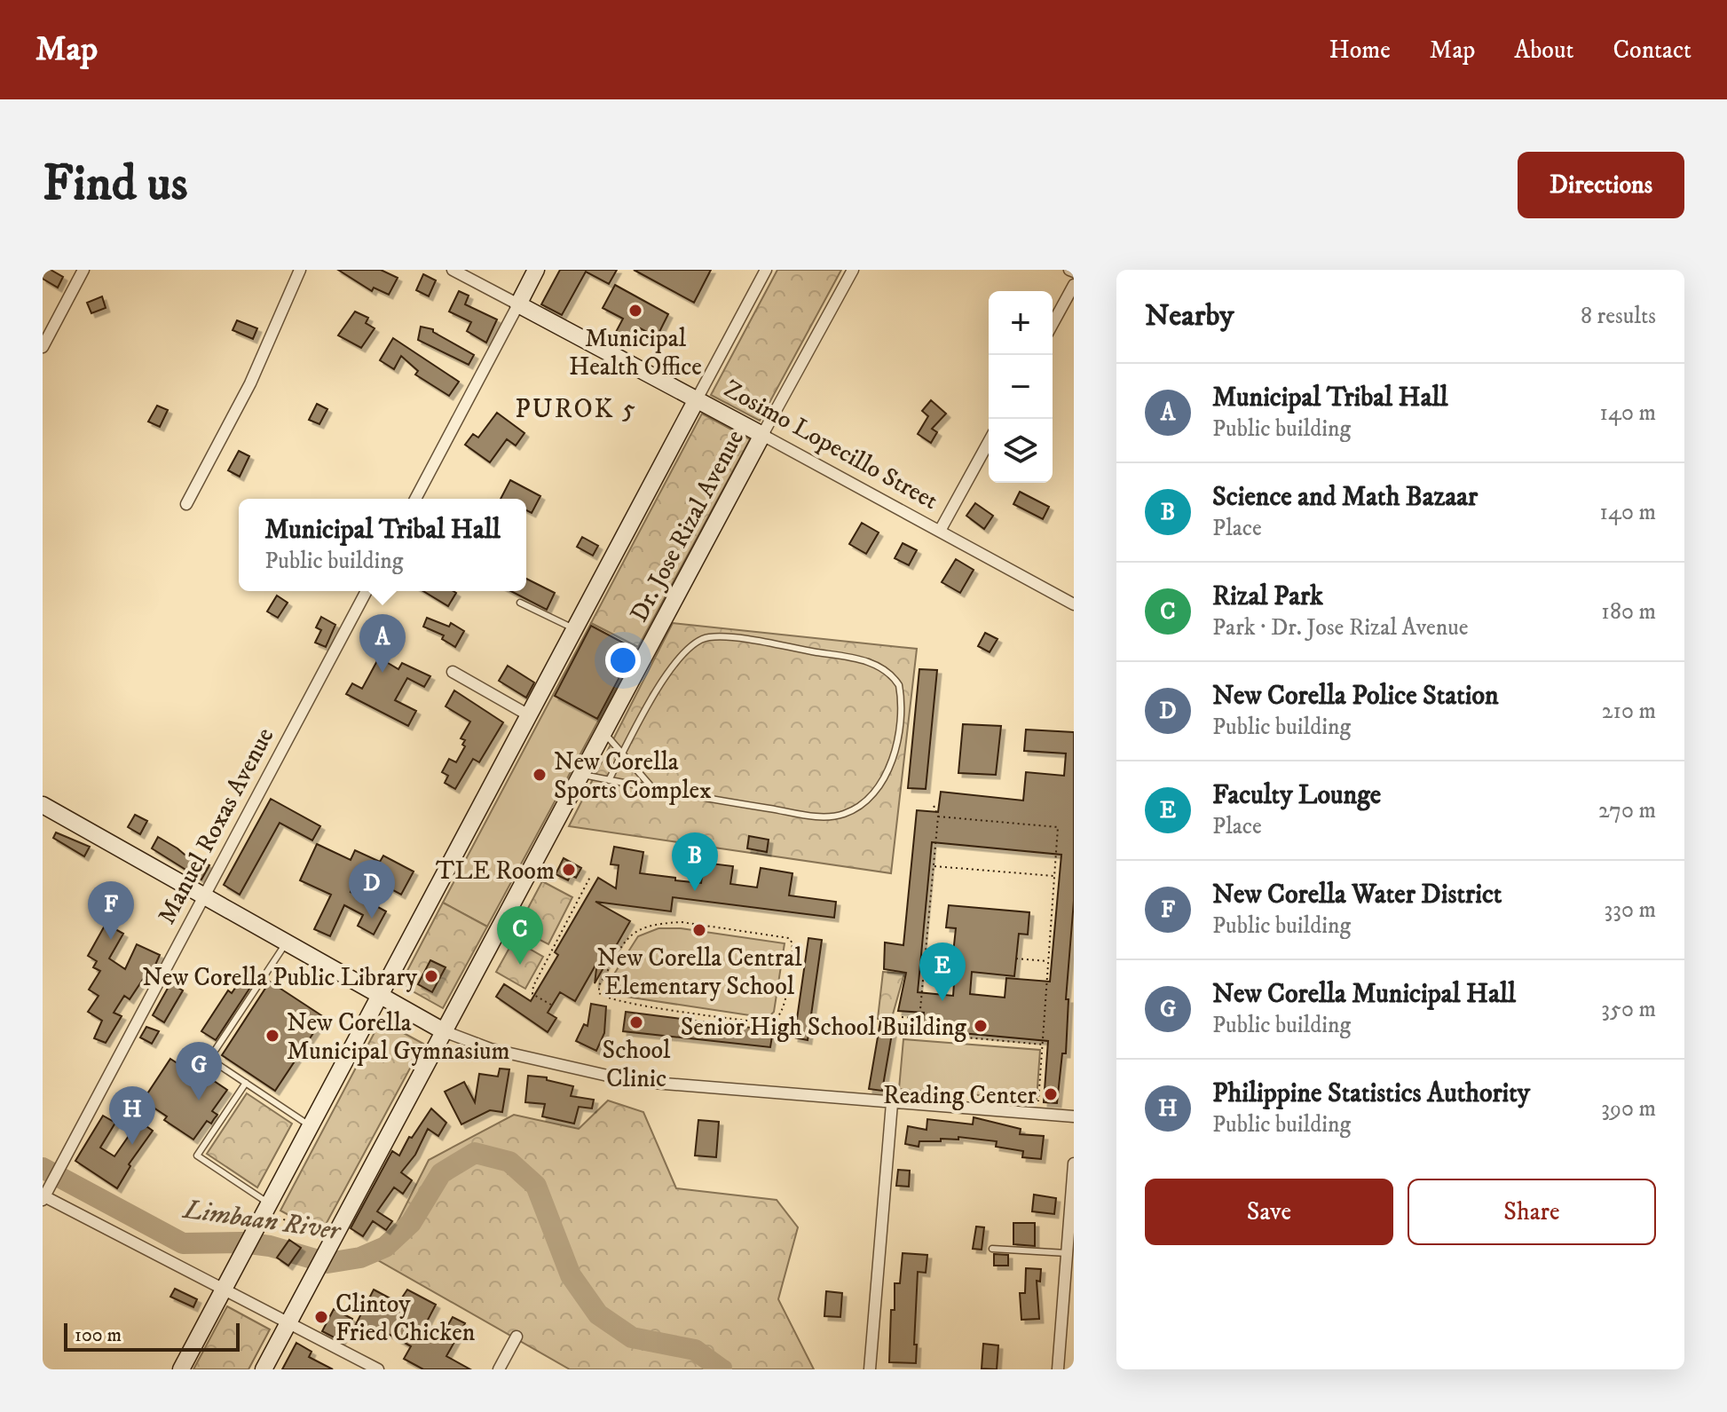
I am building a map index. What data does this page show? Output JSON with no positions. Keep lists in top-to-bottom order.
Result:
{
  "streets": {
    "main road": ["Zosimo Lopecillo Street", "Dr. Jose Rizal Avenue"],
    "street": ["Manuel Roxas Avenue"]
  },
  "crossings": [
    ["Zosimo Lopecillo Street", "Dr. Jose Rizal Avenue"]
  ],
  "districts": ["PUROK 5"],
  "water": ["Limbaan River"],
  "places": [
    "Municipal Health Office",
    "New Corella Sports Complex",
    "TLE Room",
    "New Corella Central Elementary School",
    "New Corella Public Library",
    "School Clinic",
    "Senior High School Building",
    "New Corella Municipal Gymnasium",
    "Reading Center",
    "Clintoy Fried Chicken"
  ],
  "scale_bar": "100 m",
  "page": {
    "header": "Map",
    "nav": [
      "Home",
      "Map",
      "About",
      "Contact"
    ],
    "buttons": [
      "Directions",
      ["Save", "Share"]
    ],
    "title": "Find us",
    "heading": ["Nearby", "8 results"],
    "map_buttons": ["+", "−"],
    "list": [
      {
        "mark": "A",
        "name": "Municipal Tribal Hall",
        "note": "Public building",
        "value": "140 m"
      },
      {
        "mark": "B",
        "name": "Science and Math Bazaar",
        "note": "Place",
        "value": "140 m"
      },
      {
        "mark": "C",
        "name": "Rizal Park",
        "note": "Park · Dr. Jose Rizal Avenue",
        "value": "180 m"
      },
      {
        "mark": "D",
        "name": "New Corella Police Station",
        "note": "Public building",
        "value": "210 m"
      },
      {
        "mark": "E",
        "name": "Faculty Lounge",
        "note": "Place",
        "value": "270 m"
      },
      {
        "mark": "F",
        "name": "New Corella Water District",
        "note": "Public building",
        "value": "330 m"
      },
      {
        "mark": "G",
        "name": "New Corella Municipal Hall",
        "note": "Public building",
        "value": "350 m"
      },
      {
        "mark": "H",
        "name": "Philippine Statistics Authority",
        "note": "Public building",
        "value": "390 m"
      }
    ],
    "popup": ["Municipal Tribal Hall", "Public building"],
    "pins": [
      "A",
      "B",
      "D",
      "F",
      "C",
      "E",
      "G",
      "H"
    ],
    "scale": "100 m"
  }
}
